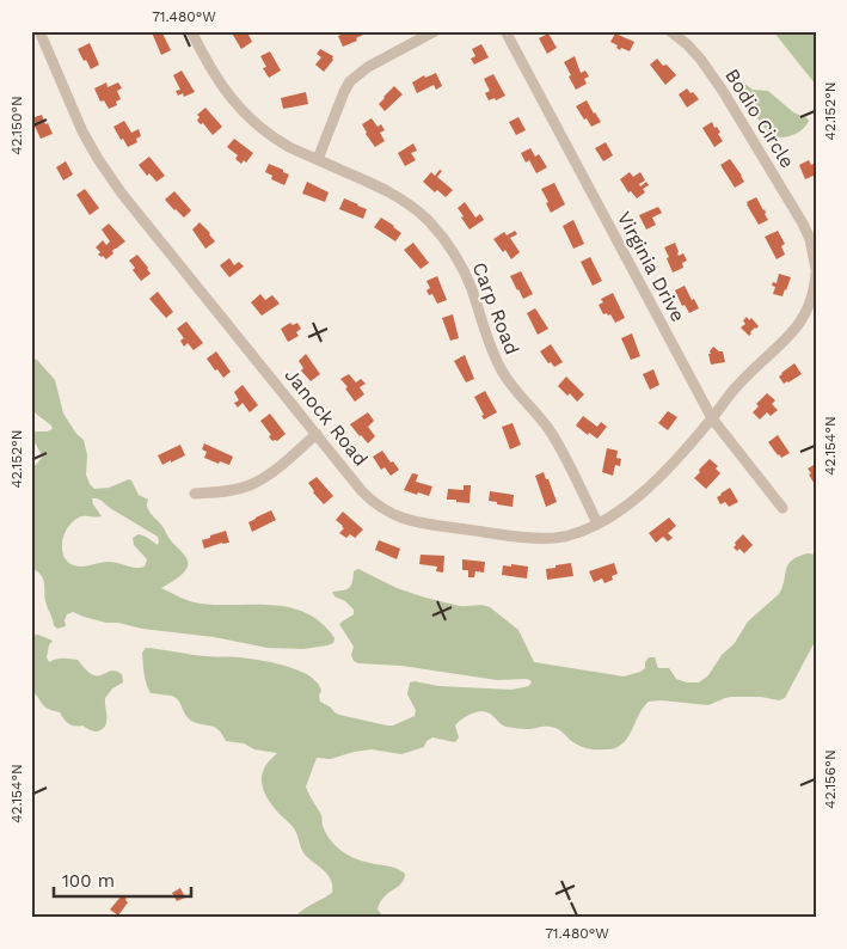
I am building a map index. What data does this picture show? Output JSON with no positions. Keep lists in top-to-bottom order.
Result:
{
  "streets": {
    "street": [
      "Bodio Circle",
      "Virginia Drive",
      "Carp Road",
      "Janock Road"
    ]
  },
  "crossings": [
    ["Virginia Drive", "Janock Road"],
    ["Carp Road", "Janock Road"]
  ],
  "scale_bar": "100 m",
  "coordinates": [
    "71.480°W",
    "42.152°N",
    "42.150°N",
    "42.154°N",
    "42.156°N"
  ]
}
